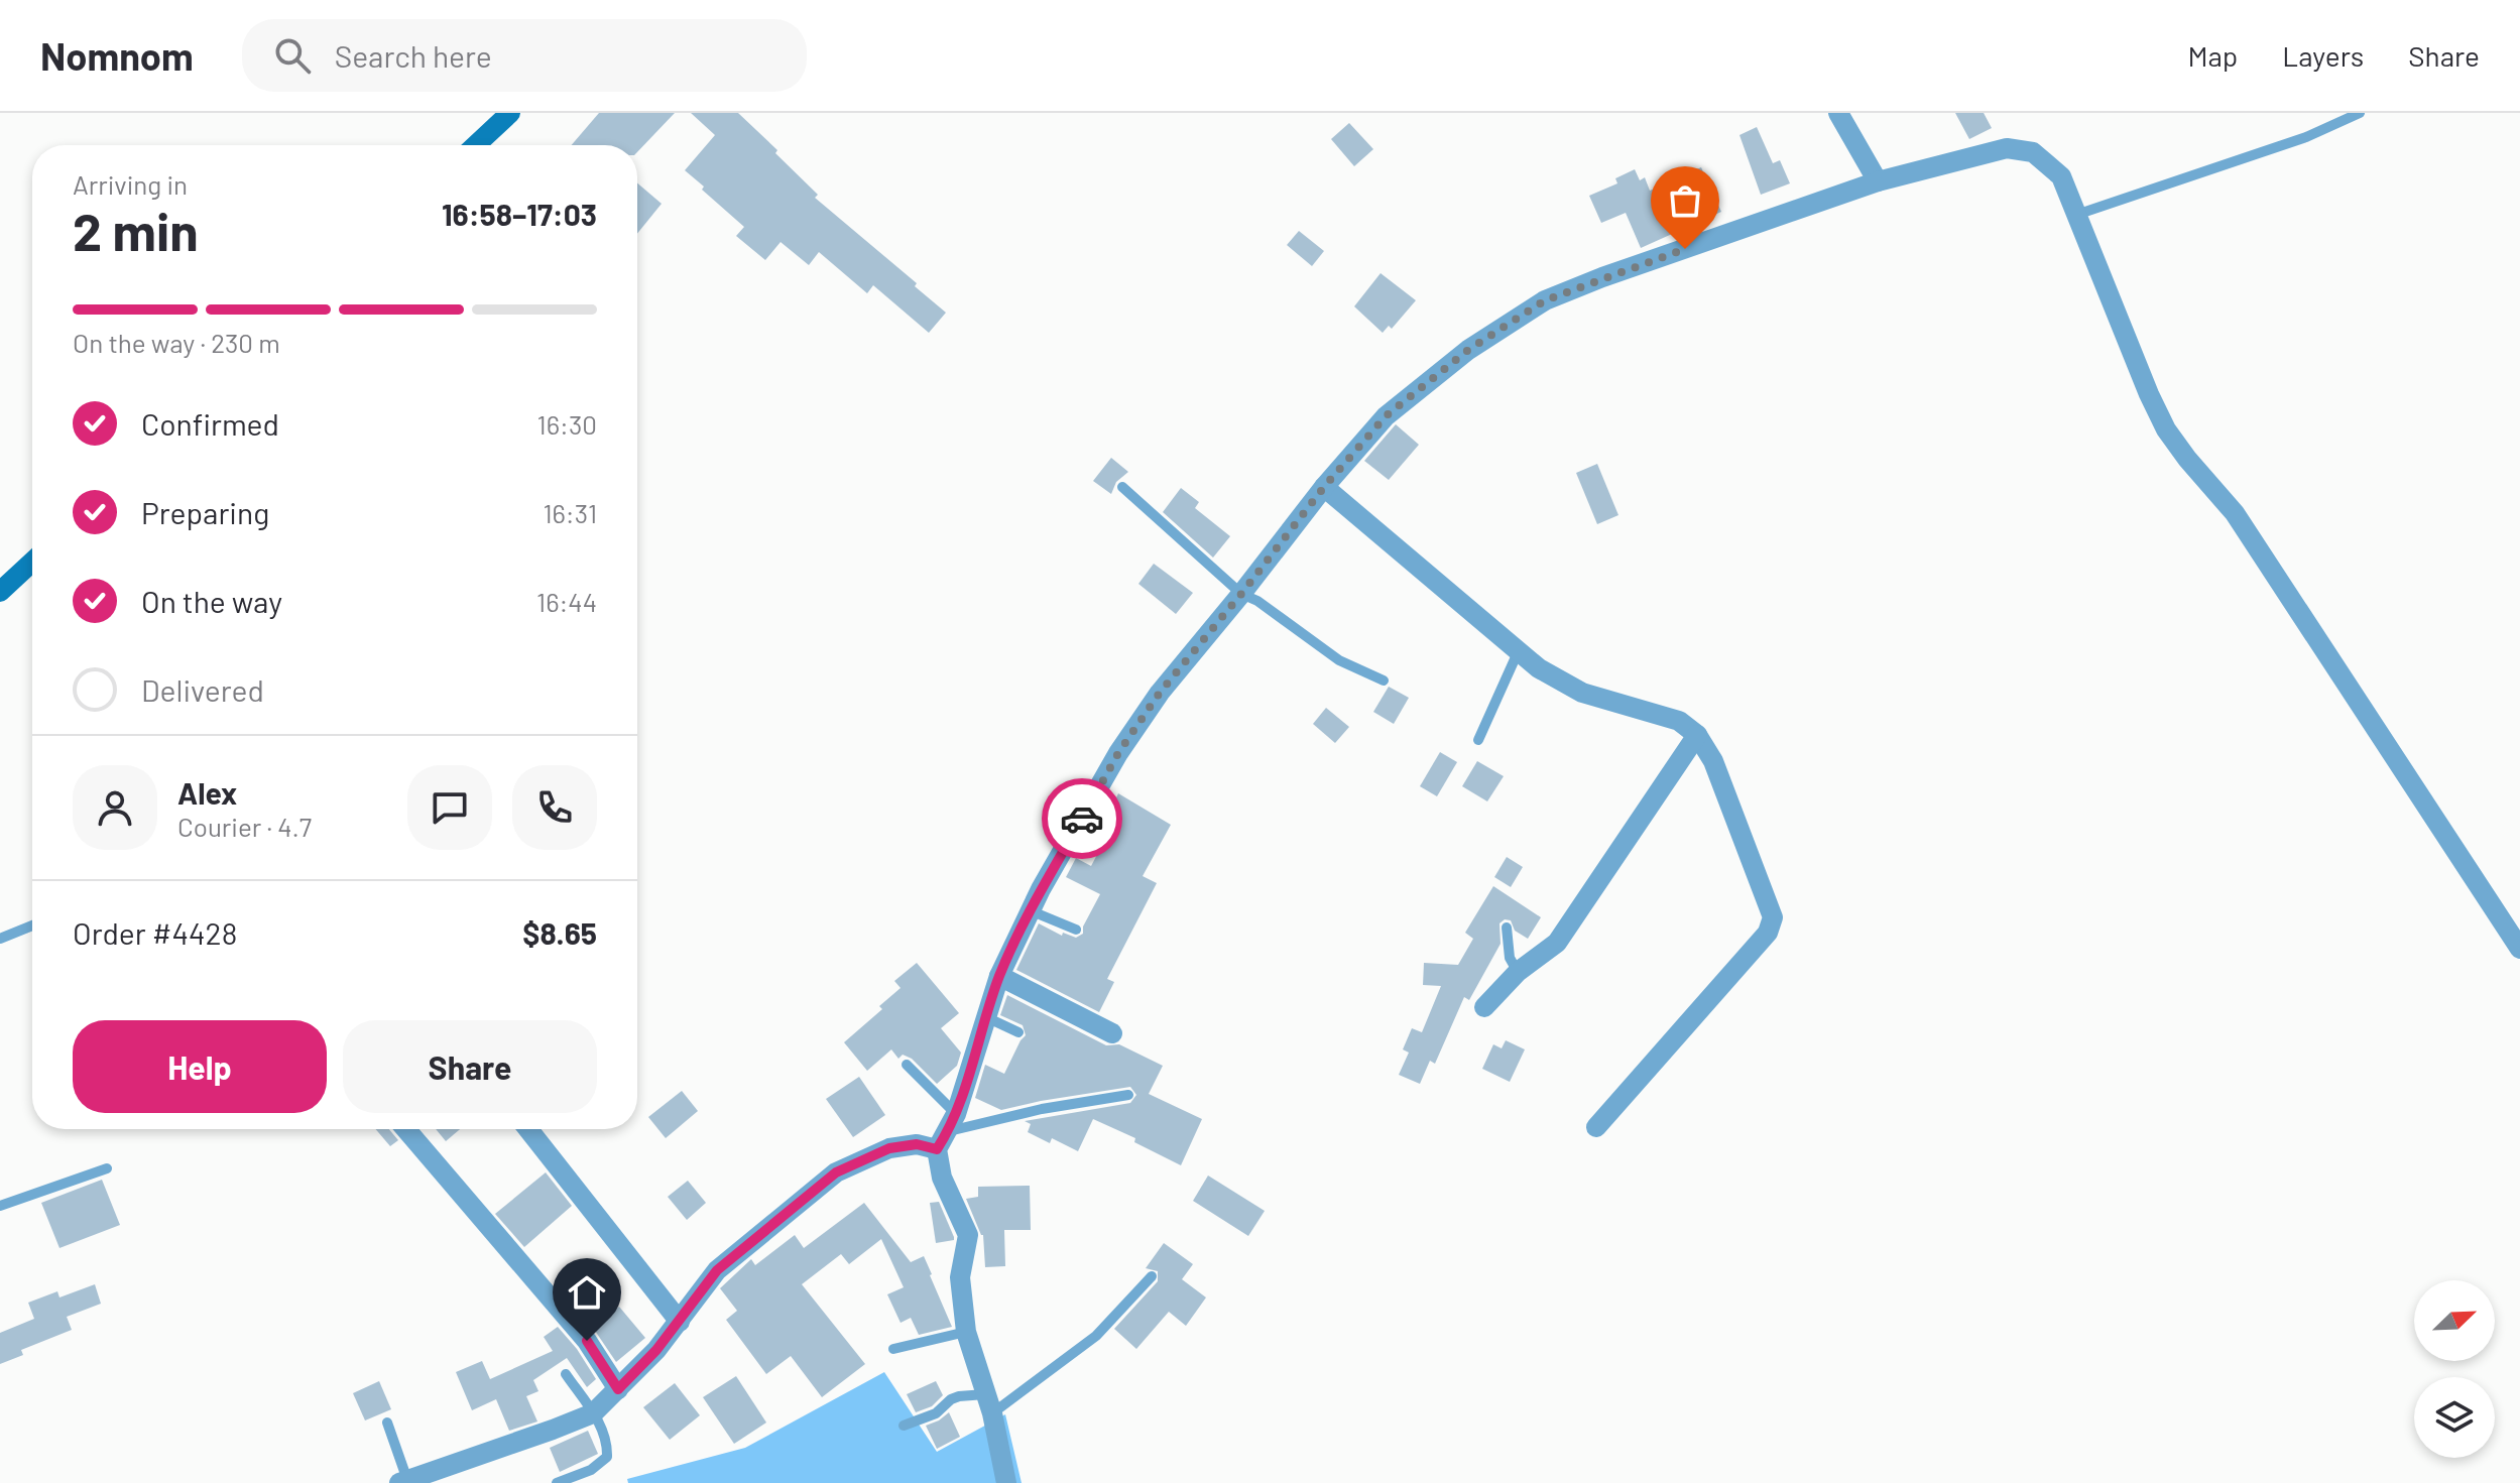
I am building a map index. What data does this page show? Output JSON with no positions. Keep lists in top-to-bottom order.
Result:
{
  "north": "top right",
  "page": {
    "header": "Nomnom",
    "search": "Search here",
    "nav": ["Map", "Layers", "Share"],
    "heading": ["2 min", "Arriving in", "16:58–17:03"],
    "panel": [
      "Alex",
      "Courier · 4.7",
      "Order #4428",
      "$8.65"
    ],
    "bar": "On the way · 230 m",
    "list": [
      ["Confirmed", "16:30"],
      ["Preparing", "16:31"],
      ["On the way", "16:44"],
      "Delivered"
    ],
    "buttons": ["Help", "Share"]
  }
}
